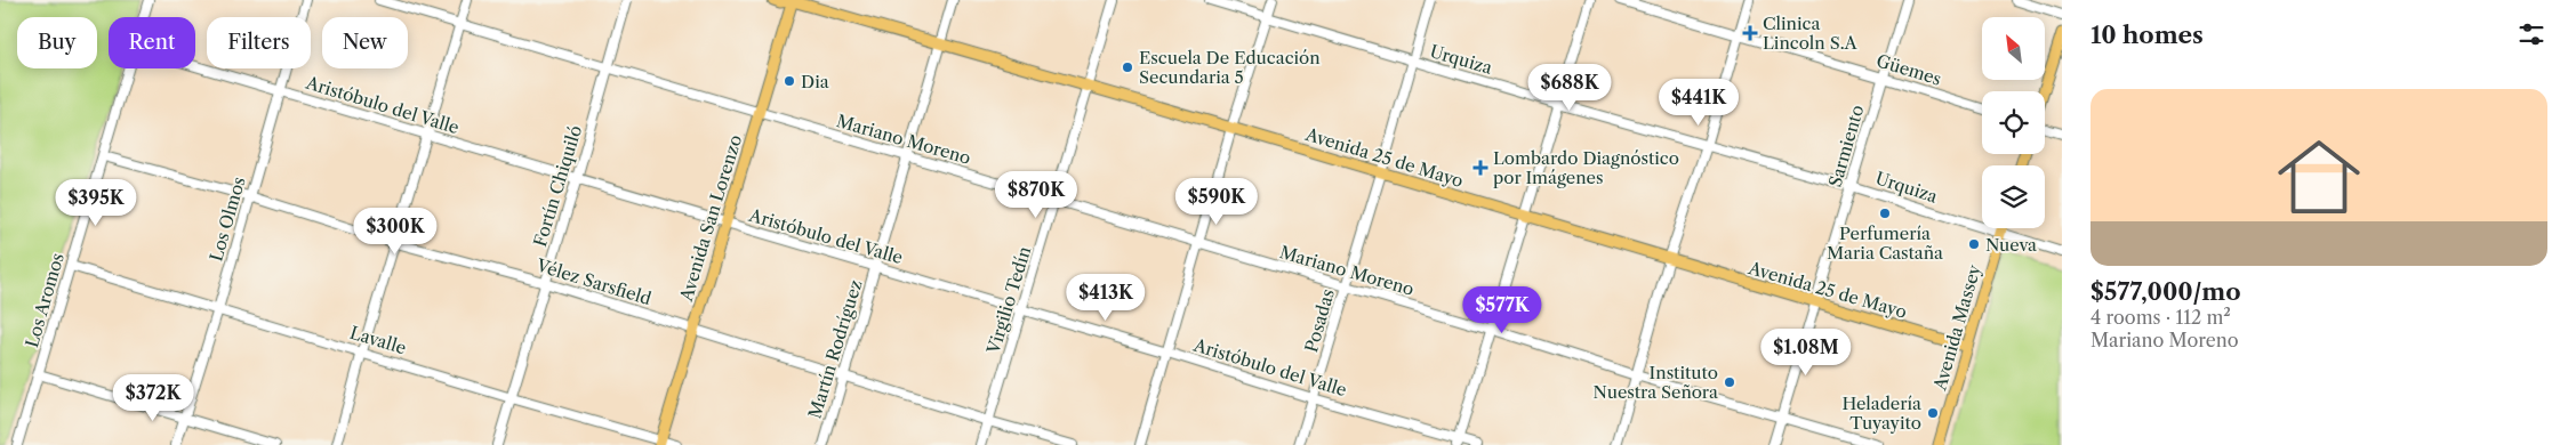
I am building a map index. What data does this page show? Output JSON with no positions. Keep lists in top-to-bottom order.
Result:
{
  "streets": {
    "main road": ["Avenida 25 de Mayo", "Avenida San Lorenzo", "Avenida Massey"],
    "street": [
      "Urquiza",
      "Güemes",
      "Aristóbulo del Valle",
      "Mariano Moreno",
      "Sarmiento",
      "Fortín Chiquiló",
      "Los Olmos",
      "Vélez Sarsfield",
      "Los Aromos",
      "Virgilio Tedín",
      "Posadas",
      "Lavalle",
      "Martín Rodríguez"
    ]
  },
  "crossings": [
    ["Urquiza", "Sarmiento"],
    ["Urquiza", "Posadas"],
    ["Urquiza", "Avenida Massey"],
    ["Güemes", "Sarmiento"],
    ["Aristóbulo del Valle", "Fortín Chiquiló"],
    ["Aristóbulo del Valle", "Avenida San Lorenzo"],
    ["Aristóbulo del Valle", "Los Olmos"],
    ["Aristóbulo del Valle", "Virgilio Tedín"],
    ["Aristóbulo del Valle", "Posadas"],
    ["Aristóbulo del Valle", "Martín Rodríguez"],
    ["Mariano Moreno", "Sarmiento"],
    ["Mariano Moreno", "Fortín Chiquiló"],
    ["Mariano Moreno", "Avenida San Lorenzo"],
    ["Mariano Moreno", "Virgilio Tedín"],
    ["Mariano Moreno", "Posadas"],
    ["Mariano Moreno", "Martín Rodríguez"],
    ["Sarmiento", "Avenida 25 de Mayo"],
    ["Avenida 25 de Mayo", "Avenida San Lorenzo"],
    ["Avenida 25 de Mayo", "Virgilio Tedín"],
    ["Avenida 25 de Mayo", "Posadas"],
    ["Avenida 25 de Mayo", "Avenida Massey"],
    ["Avenida 25 de Mayo", "Martín Rodríguez"],
    ["Fortín Chiquiló", "Vélez Sarsfield"],
    ["Fortín Chiquiló", "Lavalle"],
    ["Avenida San Lorenzo", "Vélez Sarsfield"],
    ["Avenida San Lorenzo", "Lavalle"],
    ["Los Olmos", "Vélez Sarsfield"],
    ["Los Olmos", "Lavalle"],
    ["Vélez Sarsfield", "Los Aromos"],
    ["Vélez Sarsfield", "Virgilio Tedín"],
    ["Vélez Sarsfield", "Martín Rodríguez"],
    ["Los Aromos", "Lavalle"]
  ],
  "places": {
    "health": ["Clinica Lincoln S.A", "Lombardo Diagnóstico por Imágenes"],
    "other": [
      "Escuela De Educación Secundaria 5",
      "Dia",
      "Perfumería Maria Castaña",
      "Nueva",
      "Instituto Nuestra Señora",
      "Heladería Tuyayito"
    ]
  },
  "north": "top left",
  "page": {
    "heading": "10 homes",
    "chip": [
      "Buy",
      "Rent",
      "Filters",
      "New"
    ],
    "price": [
      "$688K",
      "$441K",
      "$870K",
      "$590K",
      "$395K",
      "$300K",
      "$413K",
      "$577K",
      "$1.08M",
      "$372K"
    ],
    "list": [
      {
        "name": "$577,000/mo",
        "note": "4 rooms · 112 m² · Mariano Moreno"
      }
    ]
  }
}
